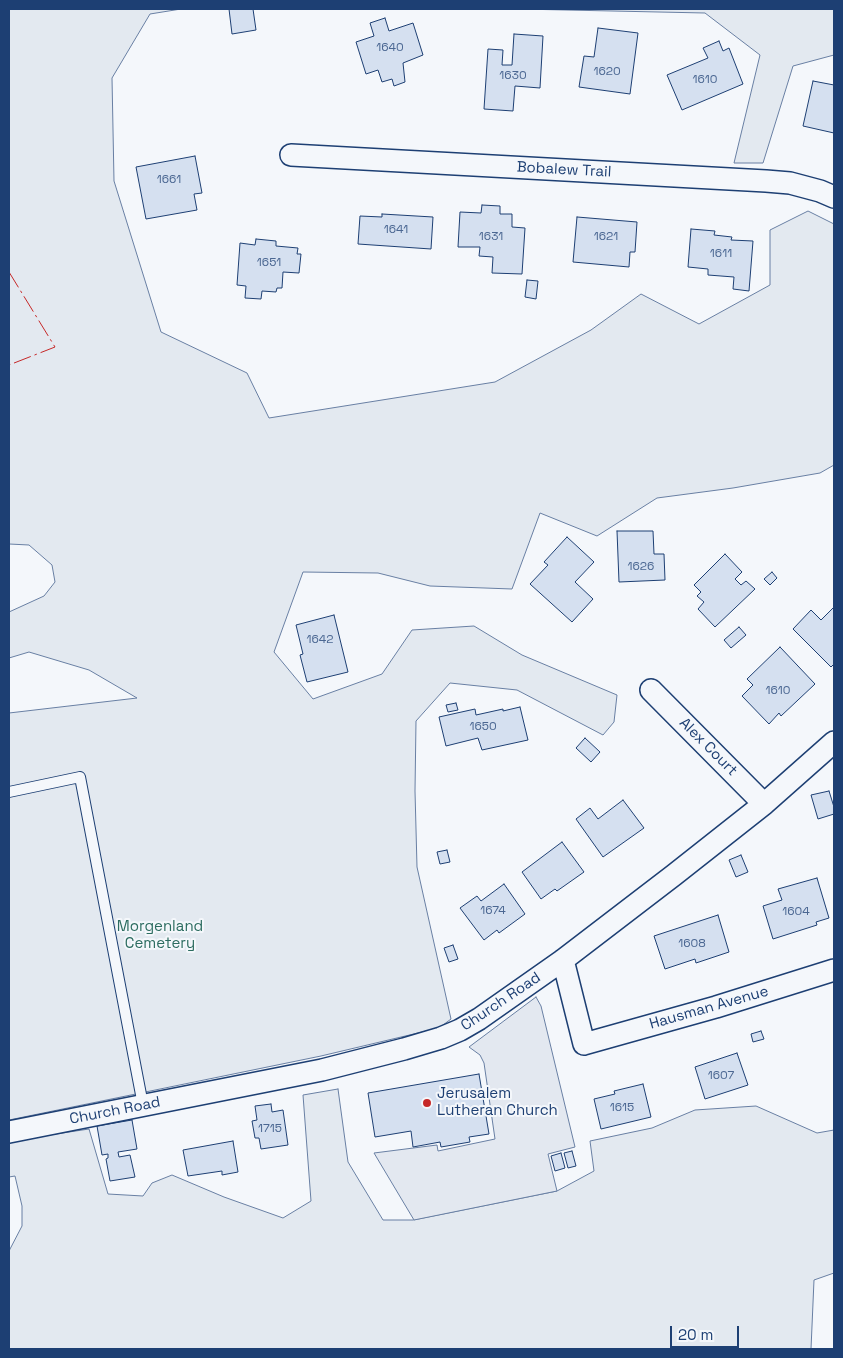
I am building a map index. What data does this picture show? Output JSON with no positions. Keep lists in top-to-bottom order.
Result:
{
  "streets": {
    "street": [
      "Bobalew Trail",
      "Alex Court",
      "Church Road",
      "Hausman Avenue"
    ]
  },
  "crossings": [
    ["Alex Court", "Church Road"],
    ["Church Road", "Hausman Avenue"]
  ],
  "parks": ["Morgenland Cemetery"],
  "places": ["Jerusalem Lutheran Church"],
  "house_numbers": [
    "1640",
    "1620",
    "1630",
    "1610",
    "1661",
    "1641",
    "1631",
    "1621",
    "1611",
    "1651",
    "1626",
    "1642",
    "1610",
    "1650",
    "1674",
    "1604",
    "1608",
    "1607",
    "1615",
    "1715"
  ],
  "scale_bar": "20 m"
}
